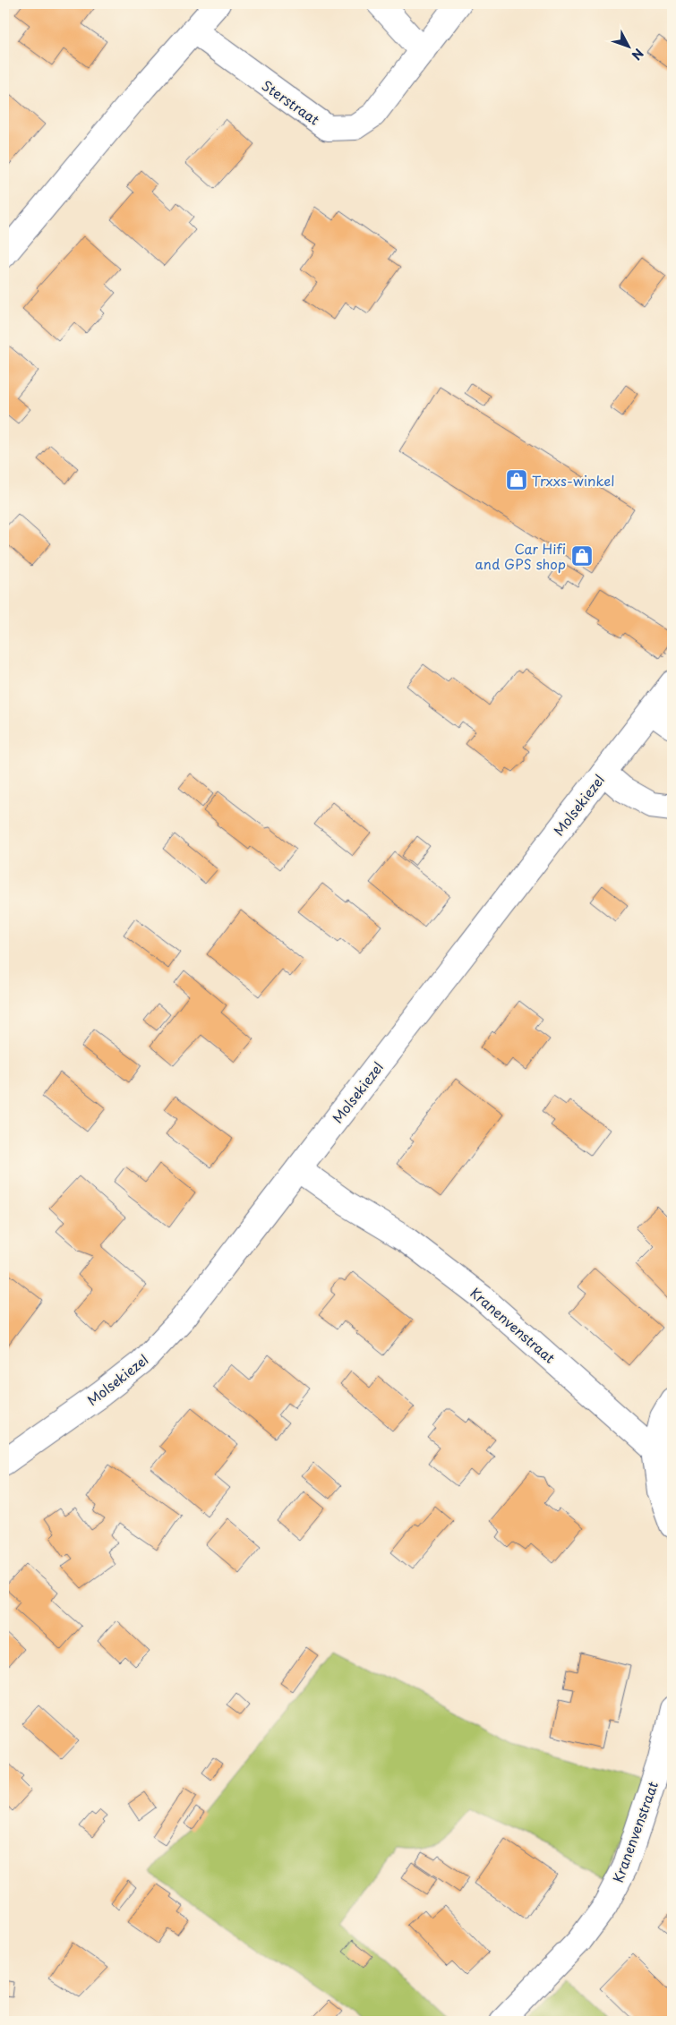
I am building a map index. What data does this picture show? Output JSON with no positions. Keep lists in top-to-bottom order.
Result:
{
  "streets": {
    "street": ["Sterstraat", "Molsekiezel", "Kranenvenstraat"]
  },
  "crossings": [
    ["Molsekiezel", "Kranenvenstraat"]
  ],
  "places": {
    "shop": ["Trxxs-winkel", "Car Hifi and GPS shop"]
  },
  "north": "bottom right"
}
